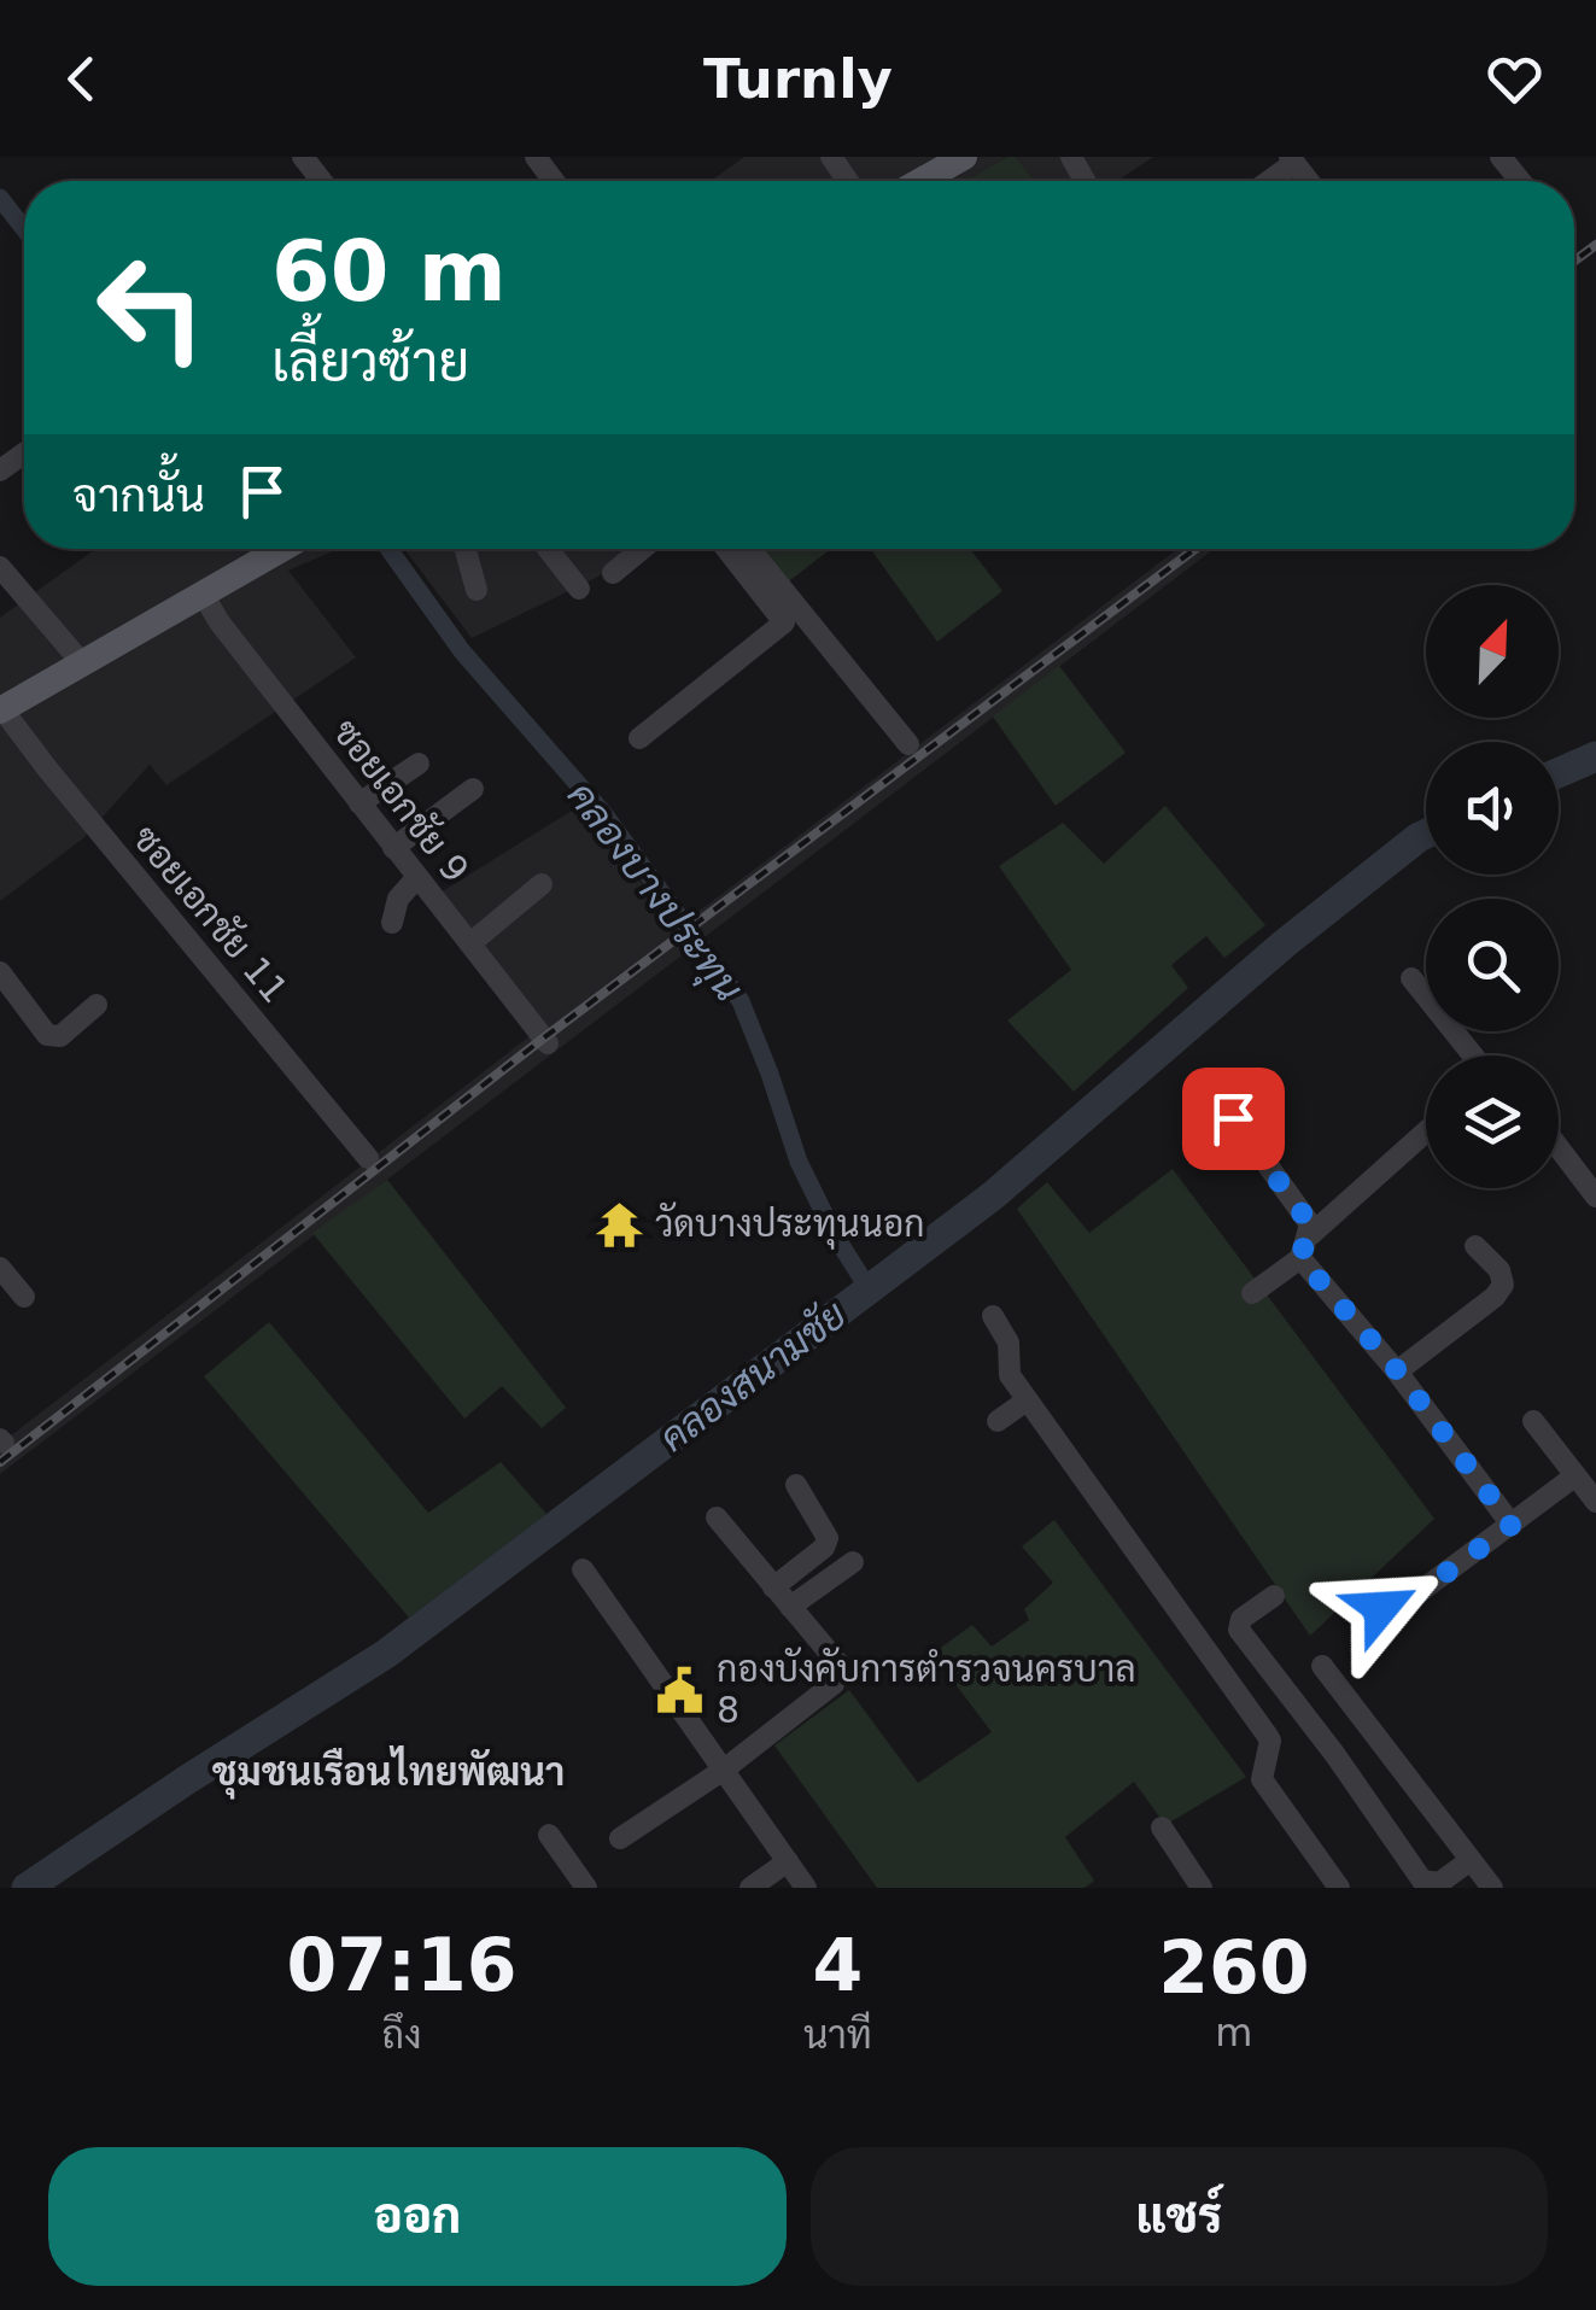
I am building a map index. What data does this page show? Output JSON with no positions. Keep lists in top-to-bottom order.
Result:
{
  "streets": {
    "street": ["ซอยเอกชัย 9", "ซอยเอกชัย 11"]
  },
  "districts": ["ชุมชนเรือนไทยพัฒนา"],
  "water": ["คลองบางประทุน", "คลองสนามชัย"],
  "places": {
    "temple": ["วัดบางประทุนนอก"],
    "public building": ["กองบังคับการตำรวจนครบาล 8"]
  },
  "north": "top right",
  "page": {
    "header": "Turnly",
    "turn": ["60 m", "เลี้ยวซ้าย"],
    "then": "จากนั้น",
    "eta": [
      "07:16",
      "ถึง",
      "4",
      "นาที",
      "260",
      "m"
    ],
    "buttons": ["ออก", "แชร์"]
  }
}
